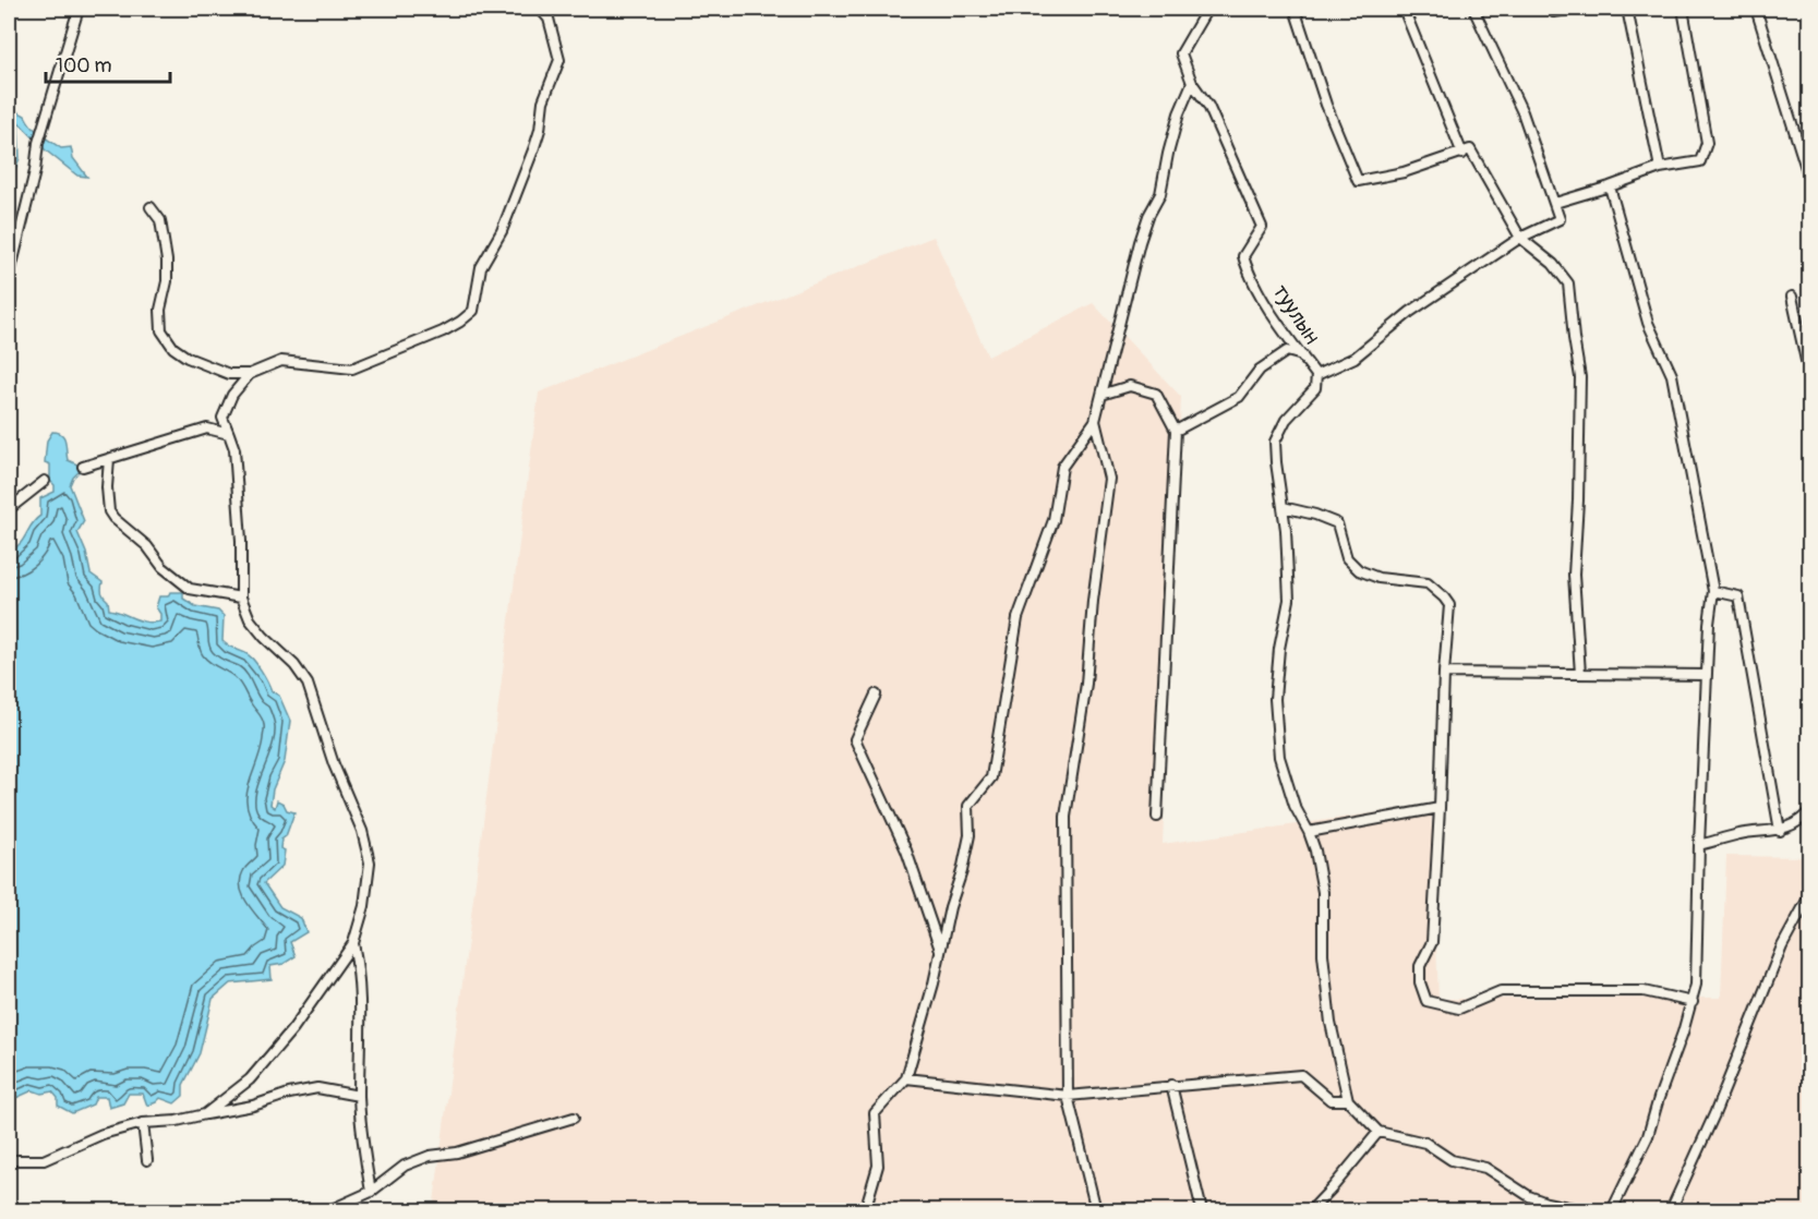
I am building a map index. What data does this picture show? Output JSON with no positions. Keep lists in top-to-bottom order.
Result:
{
  "streets": {
    "street": ["туулын"]
  },
  "scale_bar": "100 m"
}
